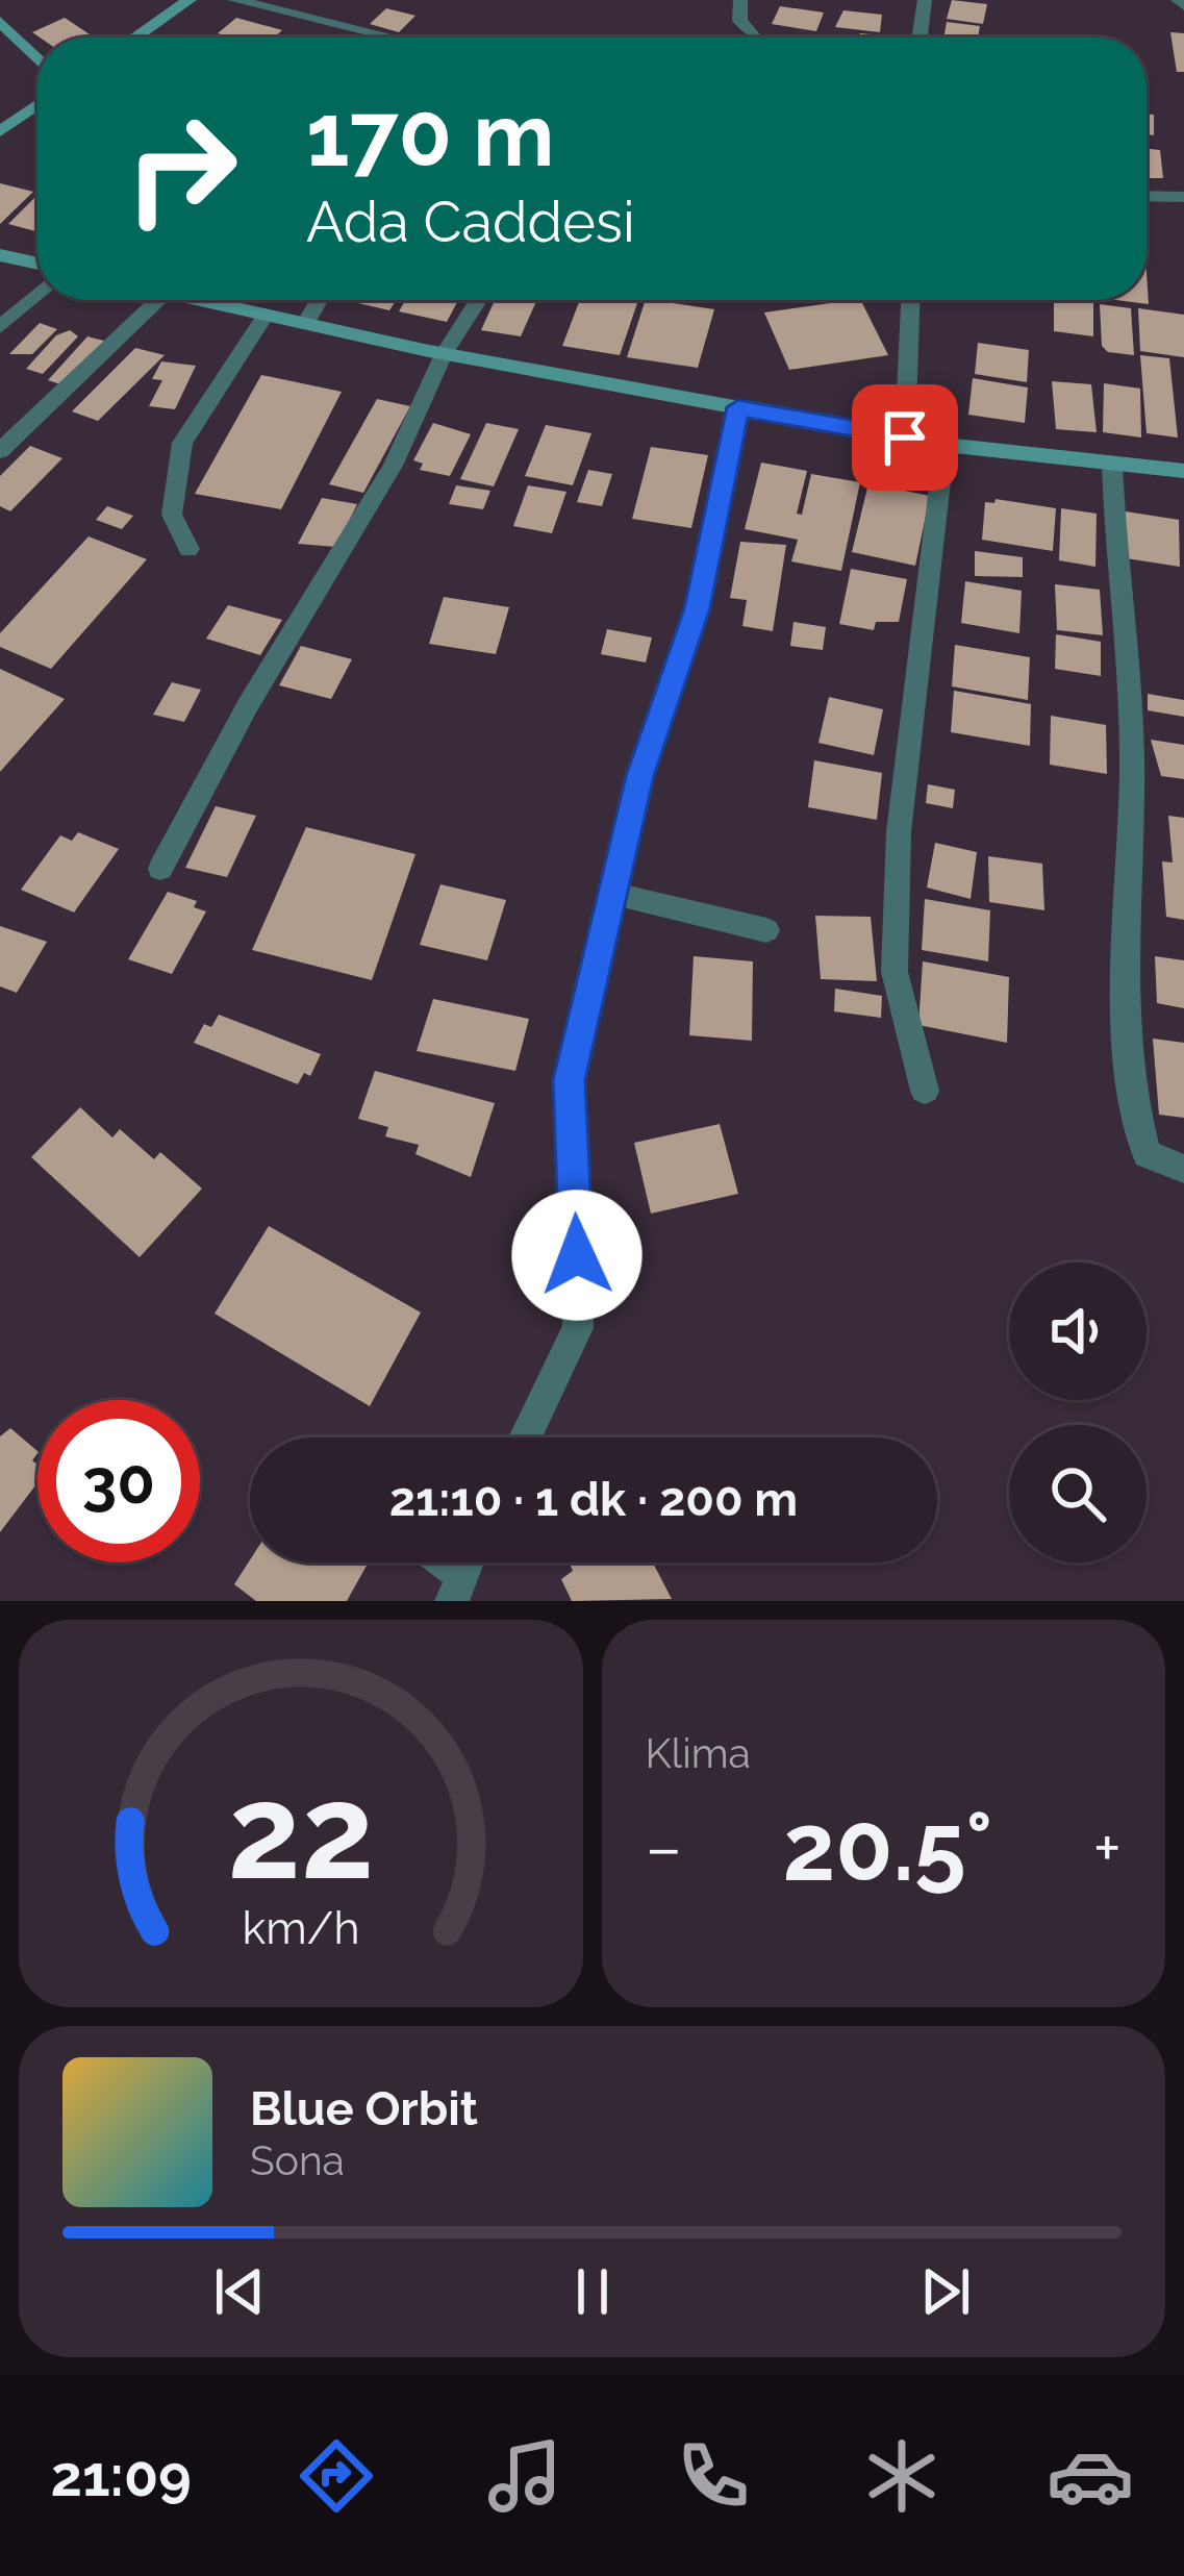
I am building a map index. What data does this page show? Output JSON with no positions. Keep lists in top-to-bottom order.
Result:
{
  "page": {
    "turn": ["170 m", "Ada Caddesi"],
    "limit": "30",
    "trip": "21:10 · 1 dk · 200 m",
    "tile": "Klima",
    "heat": ["−", "20.5°", "+"],
    "song": ["Blue Orbit", "Sona"],
    "tabs": "21:09",
    "gauge": ["22", "km/h"]
  }
}
